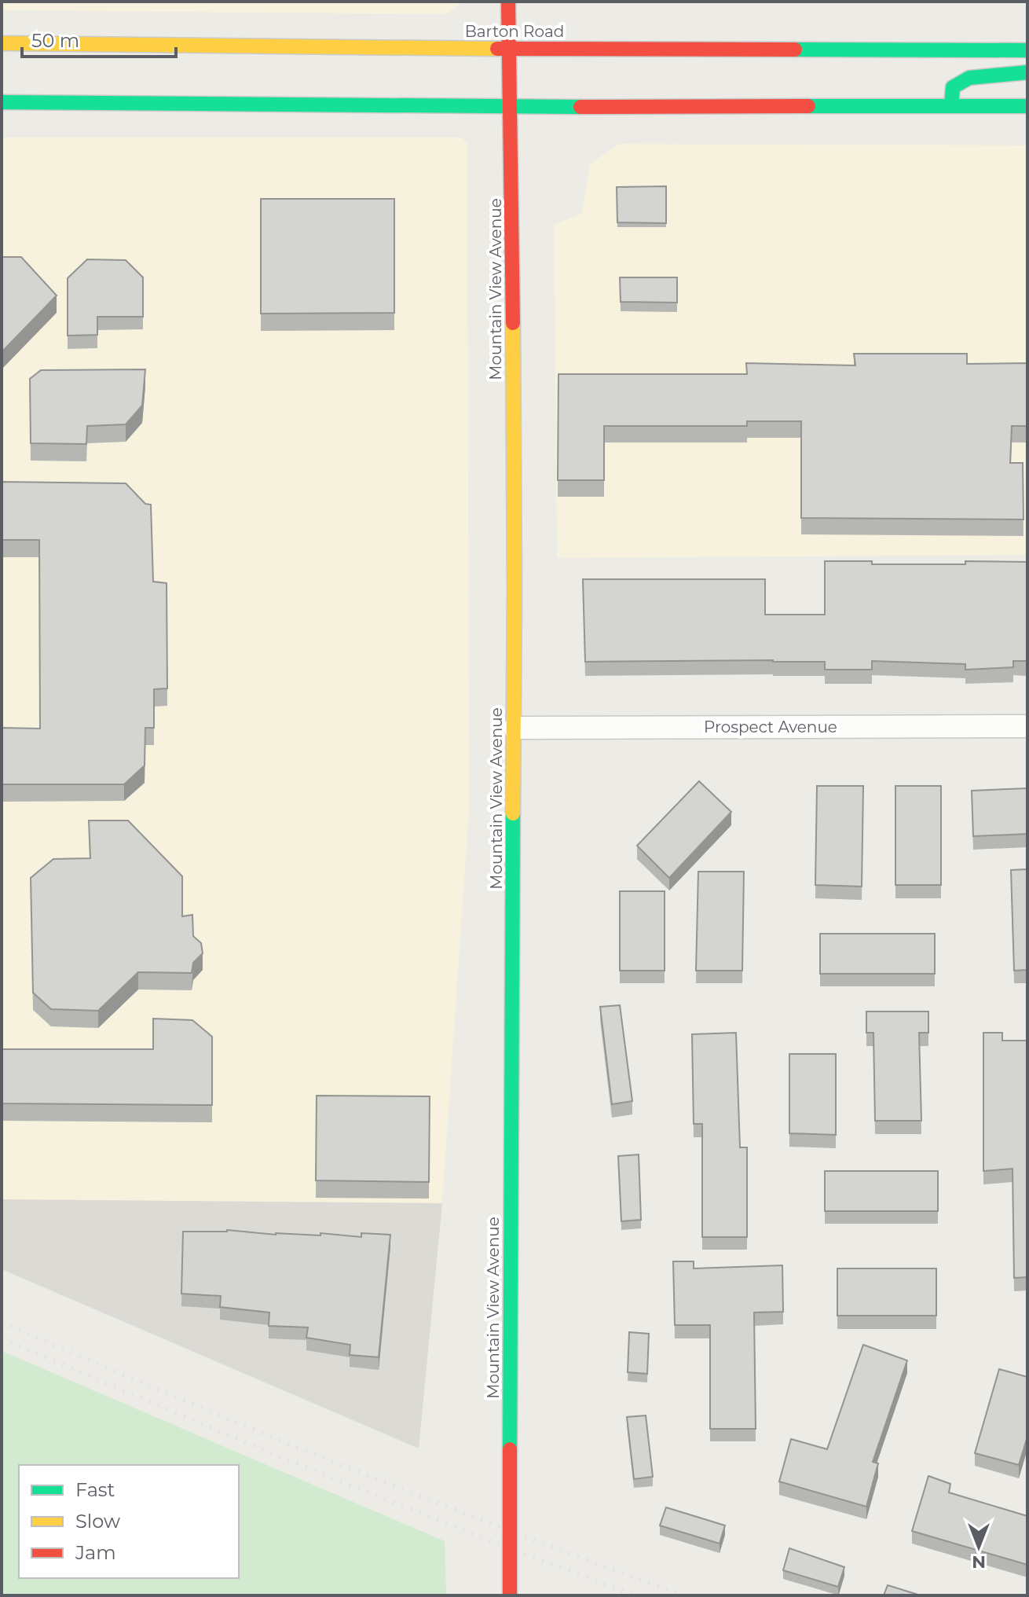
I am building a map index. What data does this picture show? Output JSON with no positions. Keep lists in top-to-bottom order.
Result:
{
  "streets": {
    "main road": ["Barton Road", "Mountain View Avenue"],
    "street": ["Prospect Avenue"]
  },
  "crossings": [
    ["Barton Road", "Mountain View Avenue"],
    ["Mountain View Avenue", "Prospect Avenue"]
  ],
  "legend": ["Fast", "Slow", "Jam"],
  "scale_bar": "50 m",
  "north": "bottom"
}
